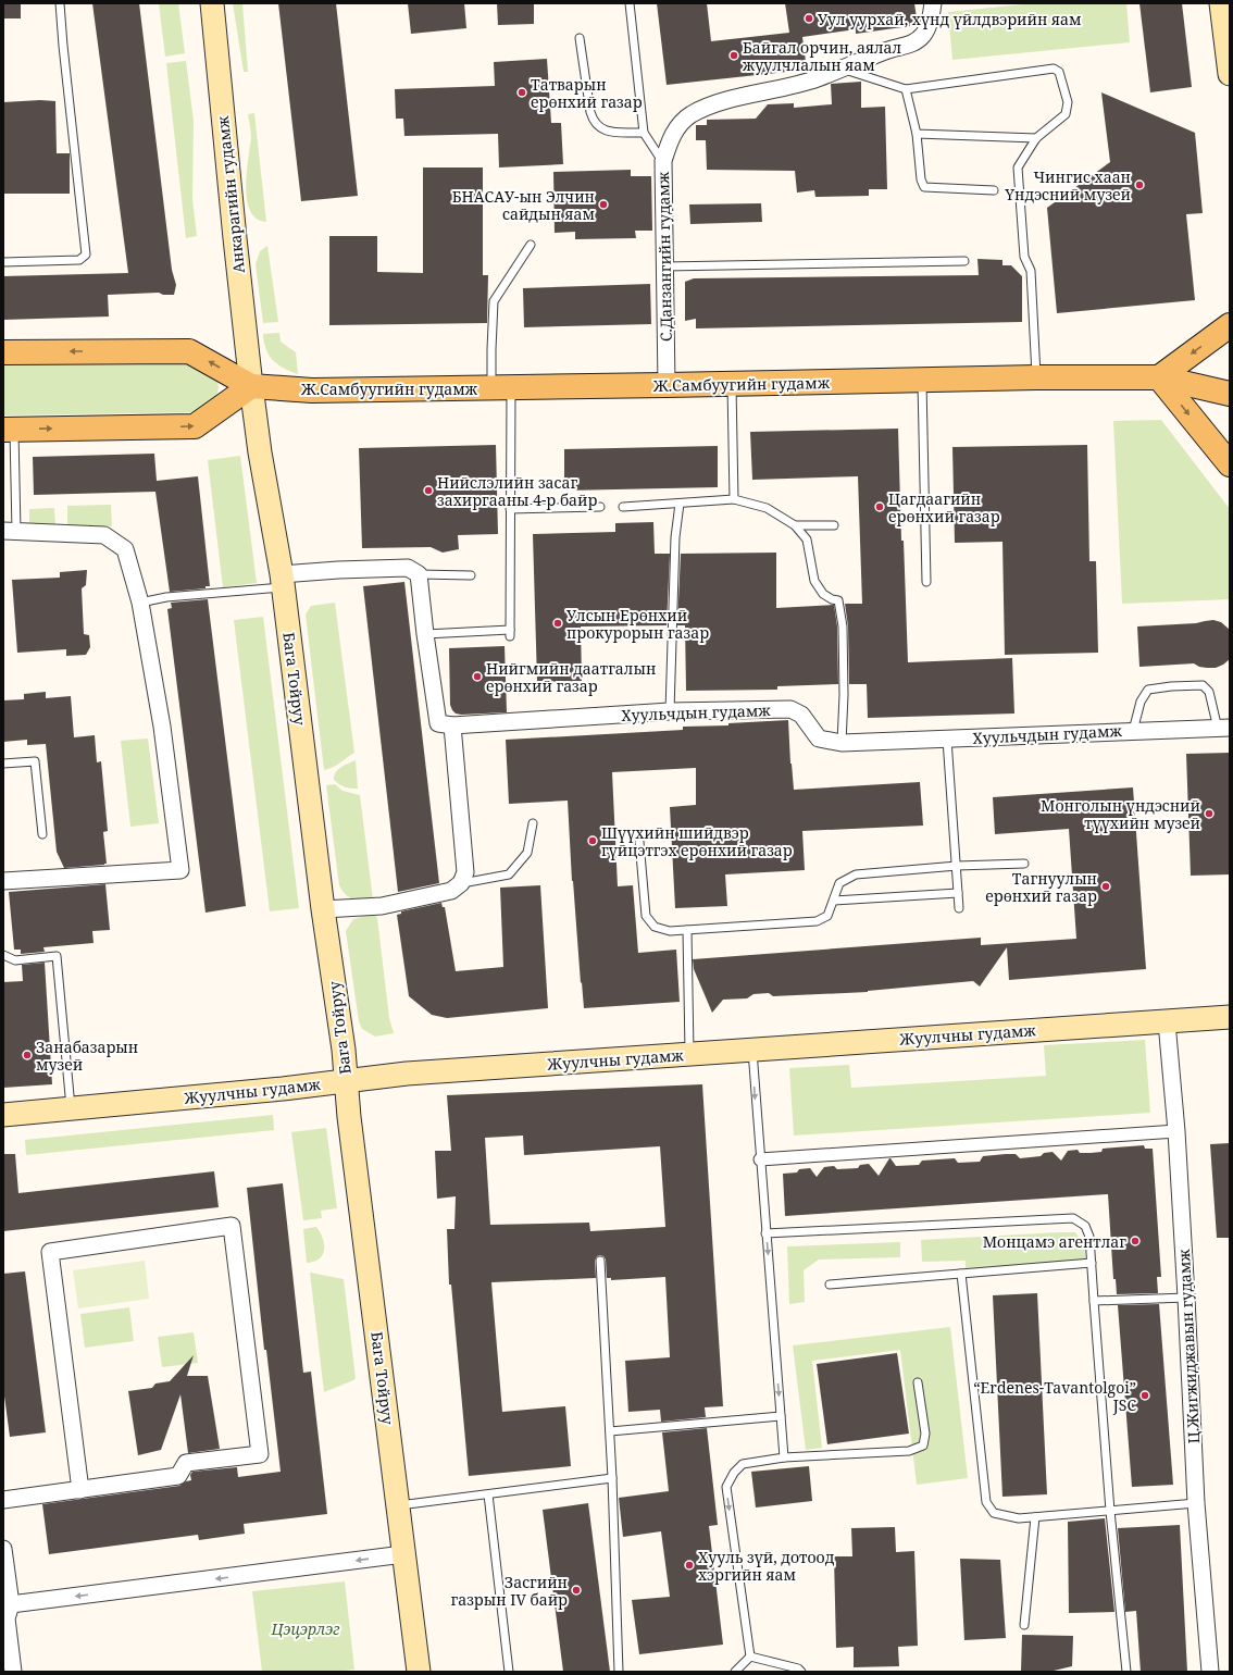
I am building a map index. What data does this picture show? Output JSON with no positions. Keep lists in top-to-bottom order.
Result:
{
  "streets": {
    "main road": [
      "Анкарагийн гудамж",
      "Ж.Самбуугийн гудамж",
      "Бага Тойруу",
      "Жуулчны гудамж"
    ],
    "street": ["С.Данзангийн гудамж", "Хуульчдын гудамж", "Ц.Жигжиджавын гудамж"]
  },
  "crossings": [
    ["Анкарагийн гудамж", "Ж.Самбуугийн гудамж"],
    ["Анкарагийн гудамж", "Бага Тойруу"],
    ["С.Данзангийн гудамж", "Ж.Самбуугийн гудамж"],
    ["Ж.Самбуугийн гудамж", "Бага Тойруу"],
    ["Бага Тойруу", "Жуулчны гудамж"],
    ["Жуулчны гудамж", "Ц.Жигжиджавын гудамж"]
  ],
  "parks": ["Цэцэрлэг"],
  "places": [
    "Уул уурхай, хүнд үйлдвэрийн яам",
    "Байгал орчин, аялал жуулчлалын яам",
    "Татварын ерөнхий газар",
    "Чингис хаан Үндэсний музей",
    "БНАСАУ-ын Элчин сайдын яам",
    "Нийслэлийн засаг захиргааны 4-р байр",
    "Цагдаагийн ерөнхий газар",
    "Улсын Ерөнхий прокурорын газар",
    "Нийгмийн даатгалын ерөнхий газар",
    "Монголын үндэсний түүхийн музей",
    "Шүүхийн шийдвэр гүйцэтгэх ерөнхий газар",
    "Тагнуулын ерөнхий газар",
    "Занабазарын музей",
    "Монцамэ агентлаг",
    "“Erdenes-Tavantolgoi” JSC",
    "Хууль зүй, дотоод хэргийн яам",
    "Засгийн газрын IV байр"
  ]
}
